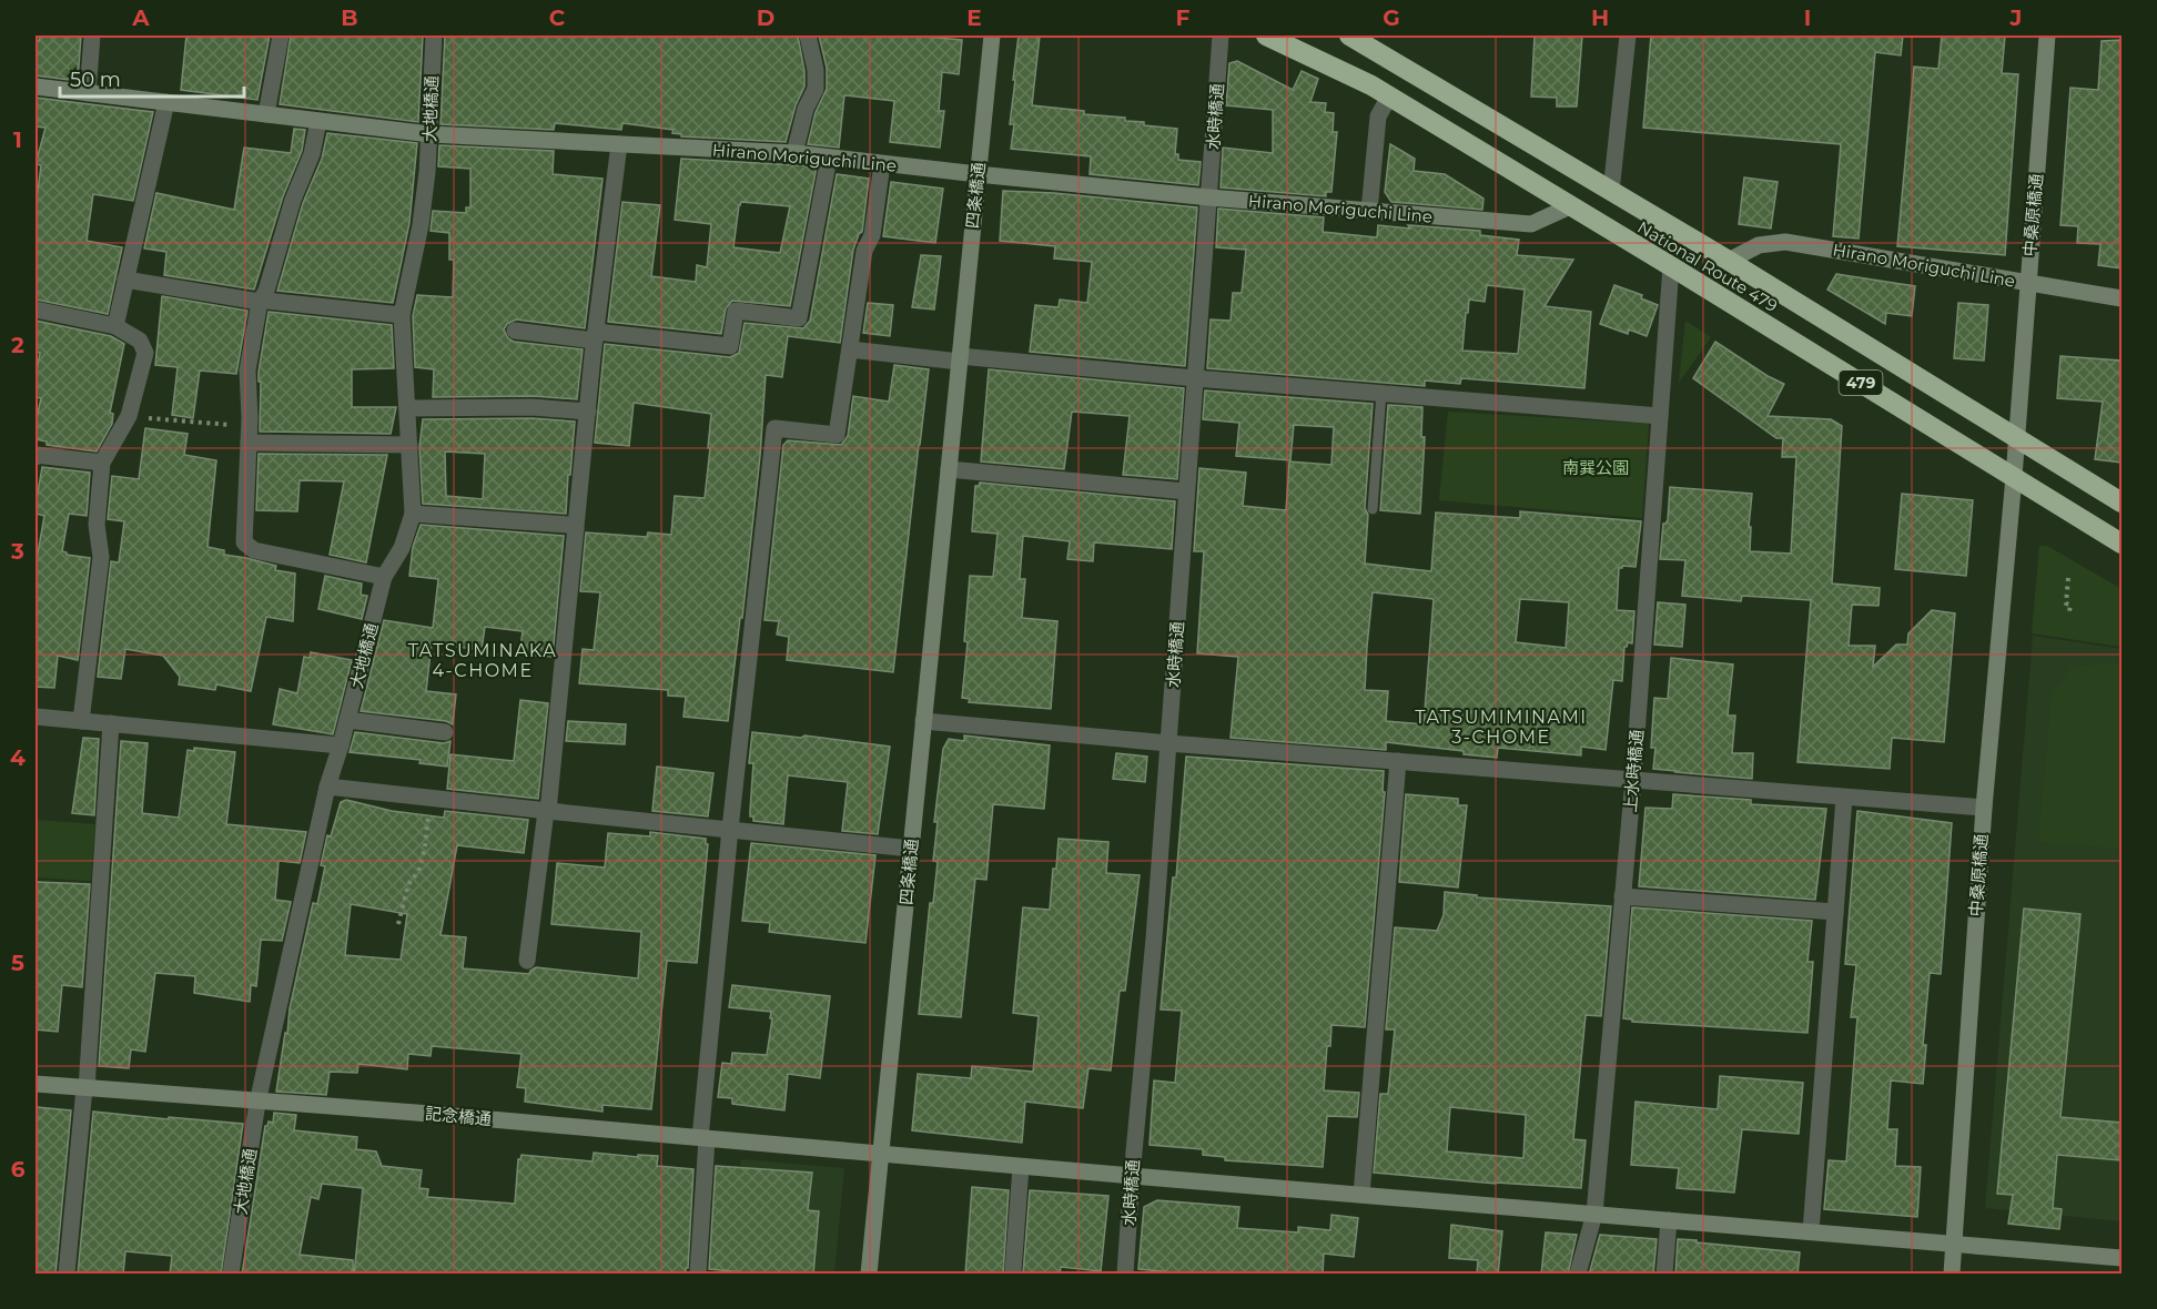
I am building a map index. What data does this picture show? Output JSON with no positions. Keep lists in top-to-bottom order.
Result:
{
  "streets": {
    "highway": ["National Route 479", "479"],
    "street": [
      "大地橋通",
      "水時橋通",
      "Hirano Moriguchi Line",
      "四条橋通",
      "中桑原橋通",
      "上水時橋通",
      "記念橋通"
    ]
  },
  "crossings": [
    ["大地橋通", "Hirano Moriguchi Line"],
    ["大地橋通", "記念橋通"],
    ["水時橋通", "Hirano Moriguchi Line"],
    ["水時橋通", "記念橋通"],
    ["Hirano Moriguchi Line", "四条橋通"],
    ["Hirano Moriguchi Line", "中桑原橋通"],
    ["Hirano Moriguchi Line", "National Route 479"],
    ["四条橋通", "記念橋通"],
    ["中桑原橋通", "National Route 479"],
    ["中桑原橋通", "記念橋通"],
    ["National Route 479", "上水時橋通"],
    ["上水時橋通", "記念橋通"]
  ],
  "districts": ["TATSUMINAKA 4-CHOME", "TATSUMIMINAMI 3-CHOME"],
  "parks": ["南巽公園"],
  "scale_bar": "50 m",
  "grid": {
    "columns": [
      "A",
      "B",
      "C",
      "D",
      "E",
      "F",
      "G",
      "H",
      "I",
      "J"
    ],
    "rows": [
      "1",
      "2",
      "3",
      "4",
      "5",
      "6"
    ]
  }
}
